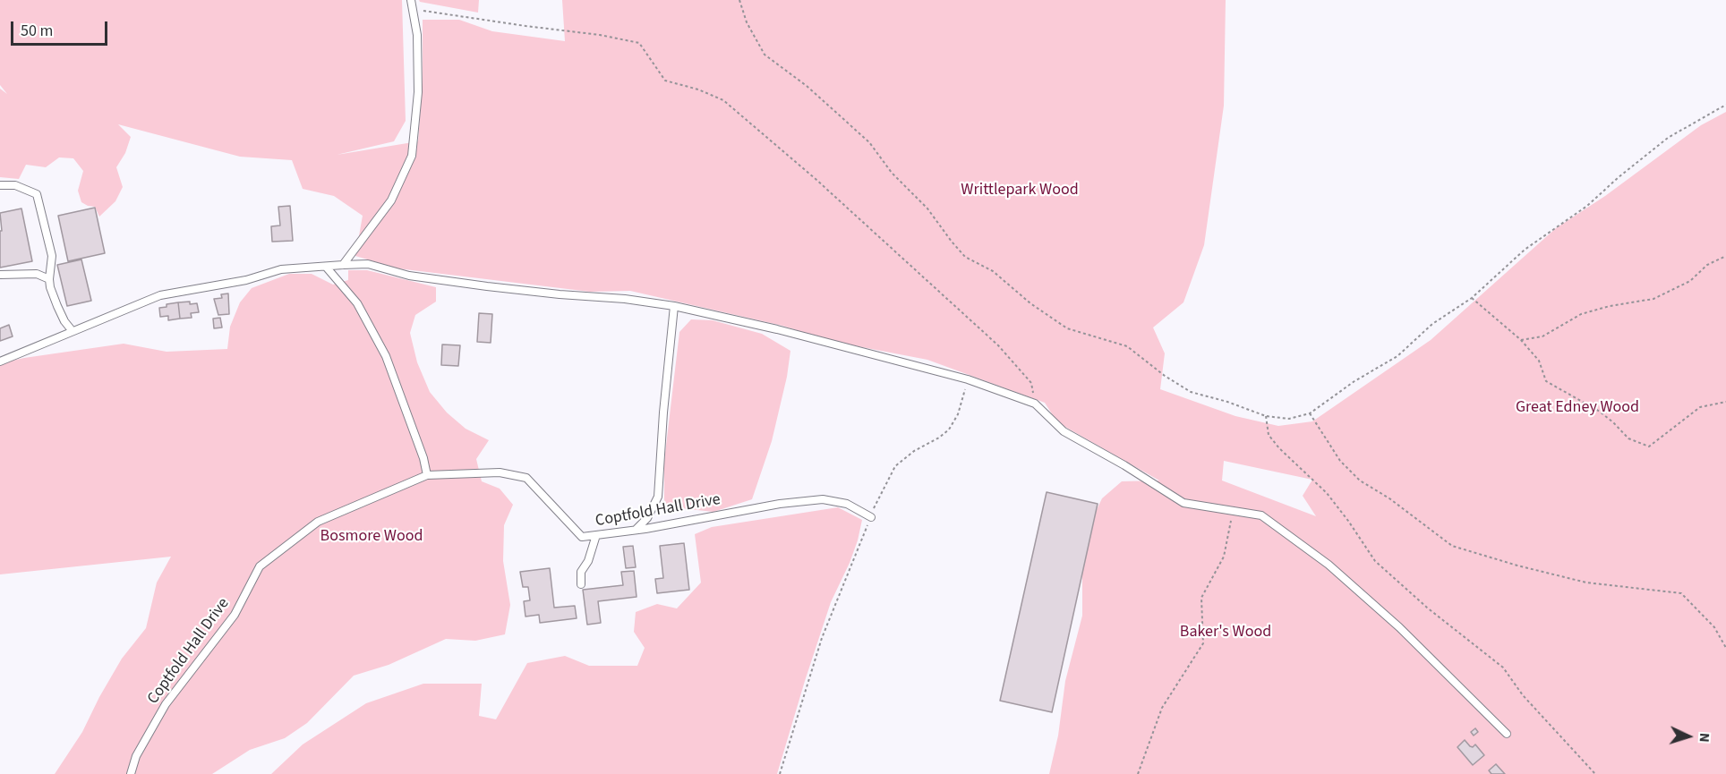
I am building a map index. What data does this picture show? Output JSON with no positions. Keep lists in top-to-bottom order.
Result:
{
  "streets": {
    "lane": ["Coptfold Hall Drive"]
  },
  "parks": [
    "Writtlepark Wood",
    "Great Edney Wood",
    "Bosmore Wood",
    "Baker's Wood"
  ],
  "scale_bar": "50 m",
  "north": "right"
}
